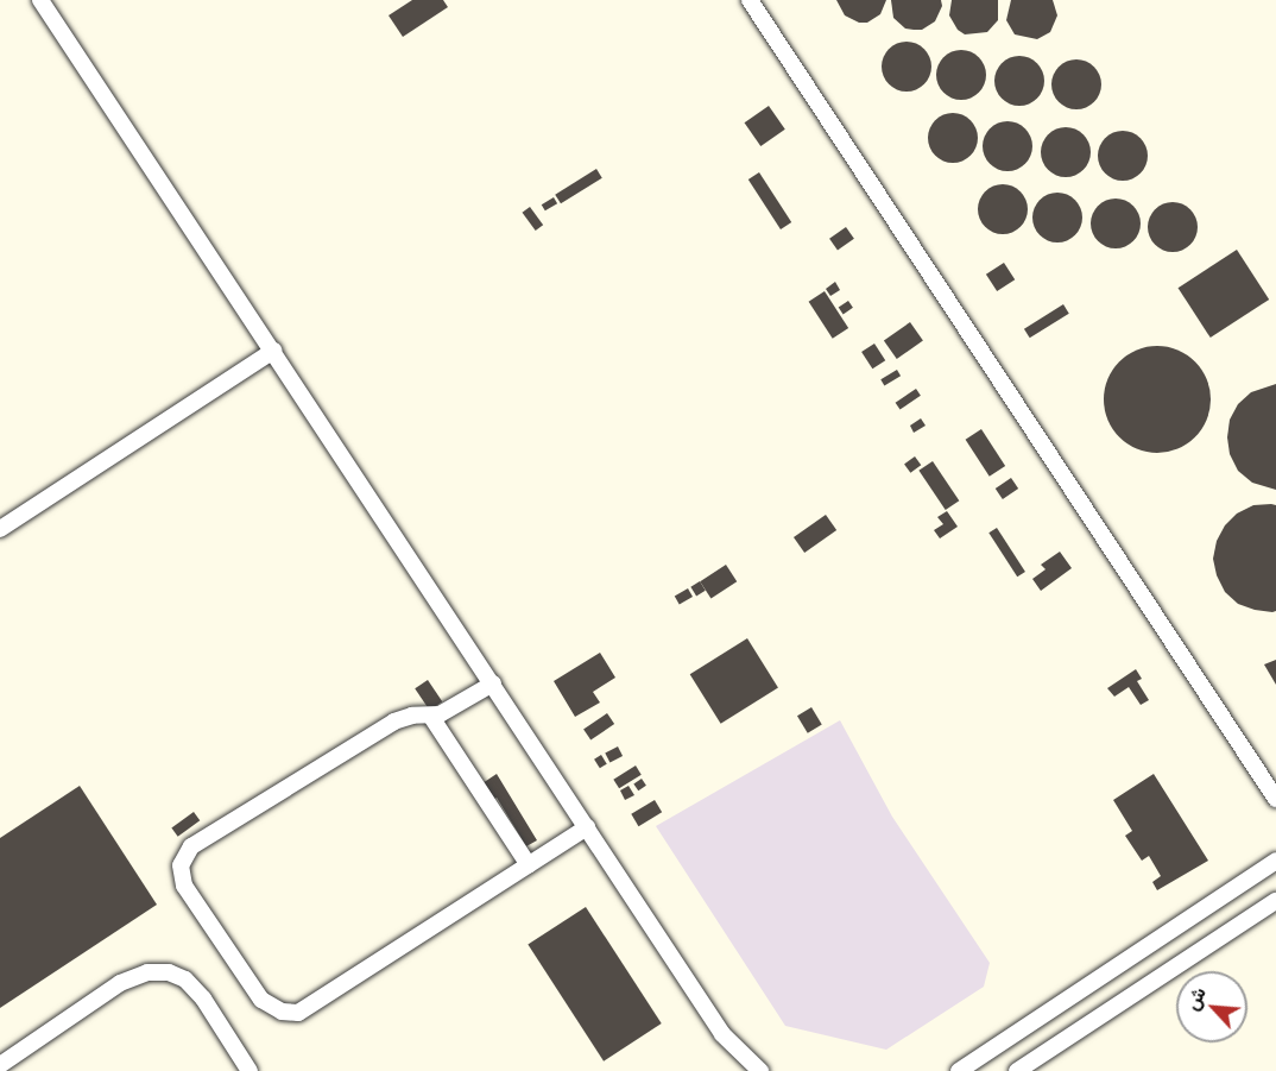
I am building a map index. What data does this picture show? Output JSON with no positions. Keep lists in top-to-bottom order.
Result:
{
  "north": "top left"
}
